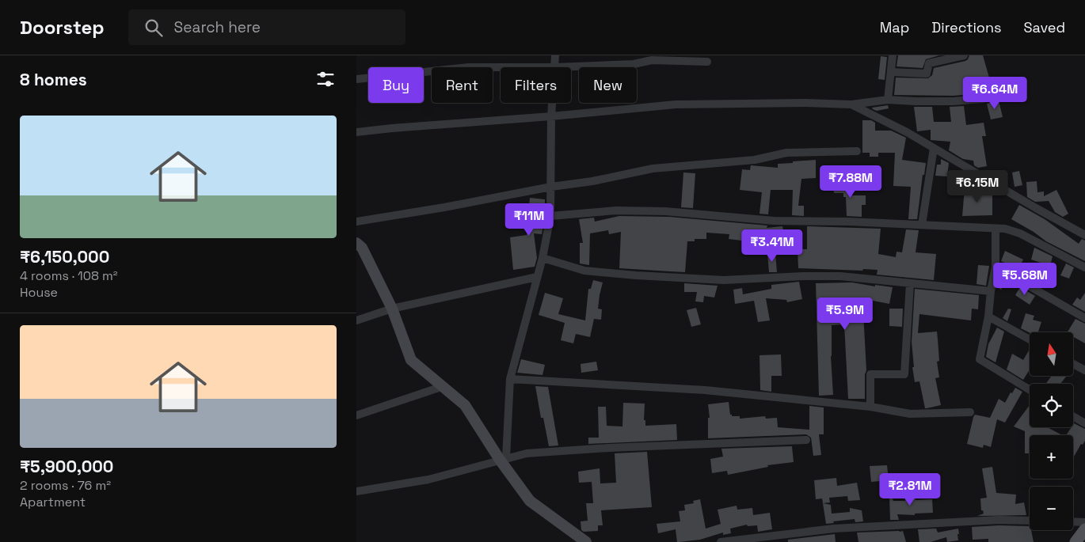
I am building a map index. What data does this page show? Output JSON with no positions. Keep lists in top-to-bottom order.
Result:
{
  "north": "top",
  "page": {
    "header": "Doorstep",
    "search": "Search here",
    "nav": ["Map", "Directions", "Saved"],
    "heading": "8 homes",
    "chip": [
      "Buy",
      "Rent",
      "Filters",
      "New"
    ],
    "price": [
      "₹6.64M",
      "₹7.88M",
      "₹6.15M",
      "₹11M",
      "₹3.41M",
      "₹5.68M",
      "₹5.9M",
      "₹2.81M"
    ],
    "list": [
      {
        "name": "₹6,150,000",
        "note": "4 rooms · 108 m² · House"
      },
      {
        "name": "₹5,900,000",
        "note": "2 rooms · 76 m² · Apartment"
      }
    ],
    "map_buttons": ["+", "−"]
  }
}
